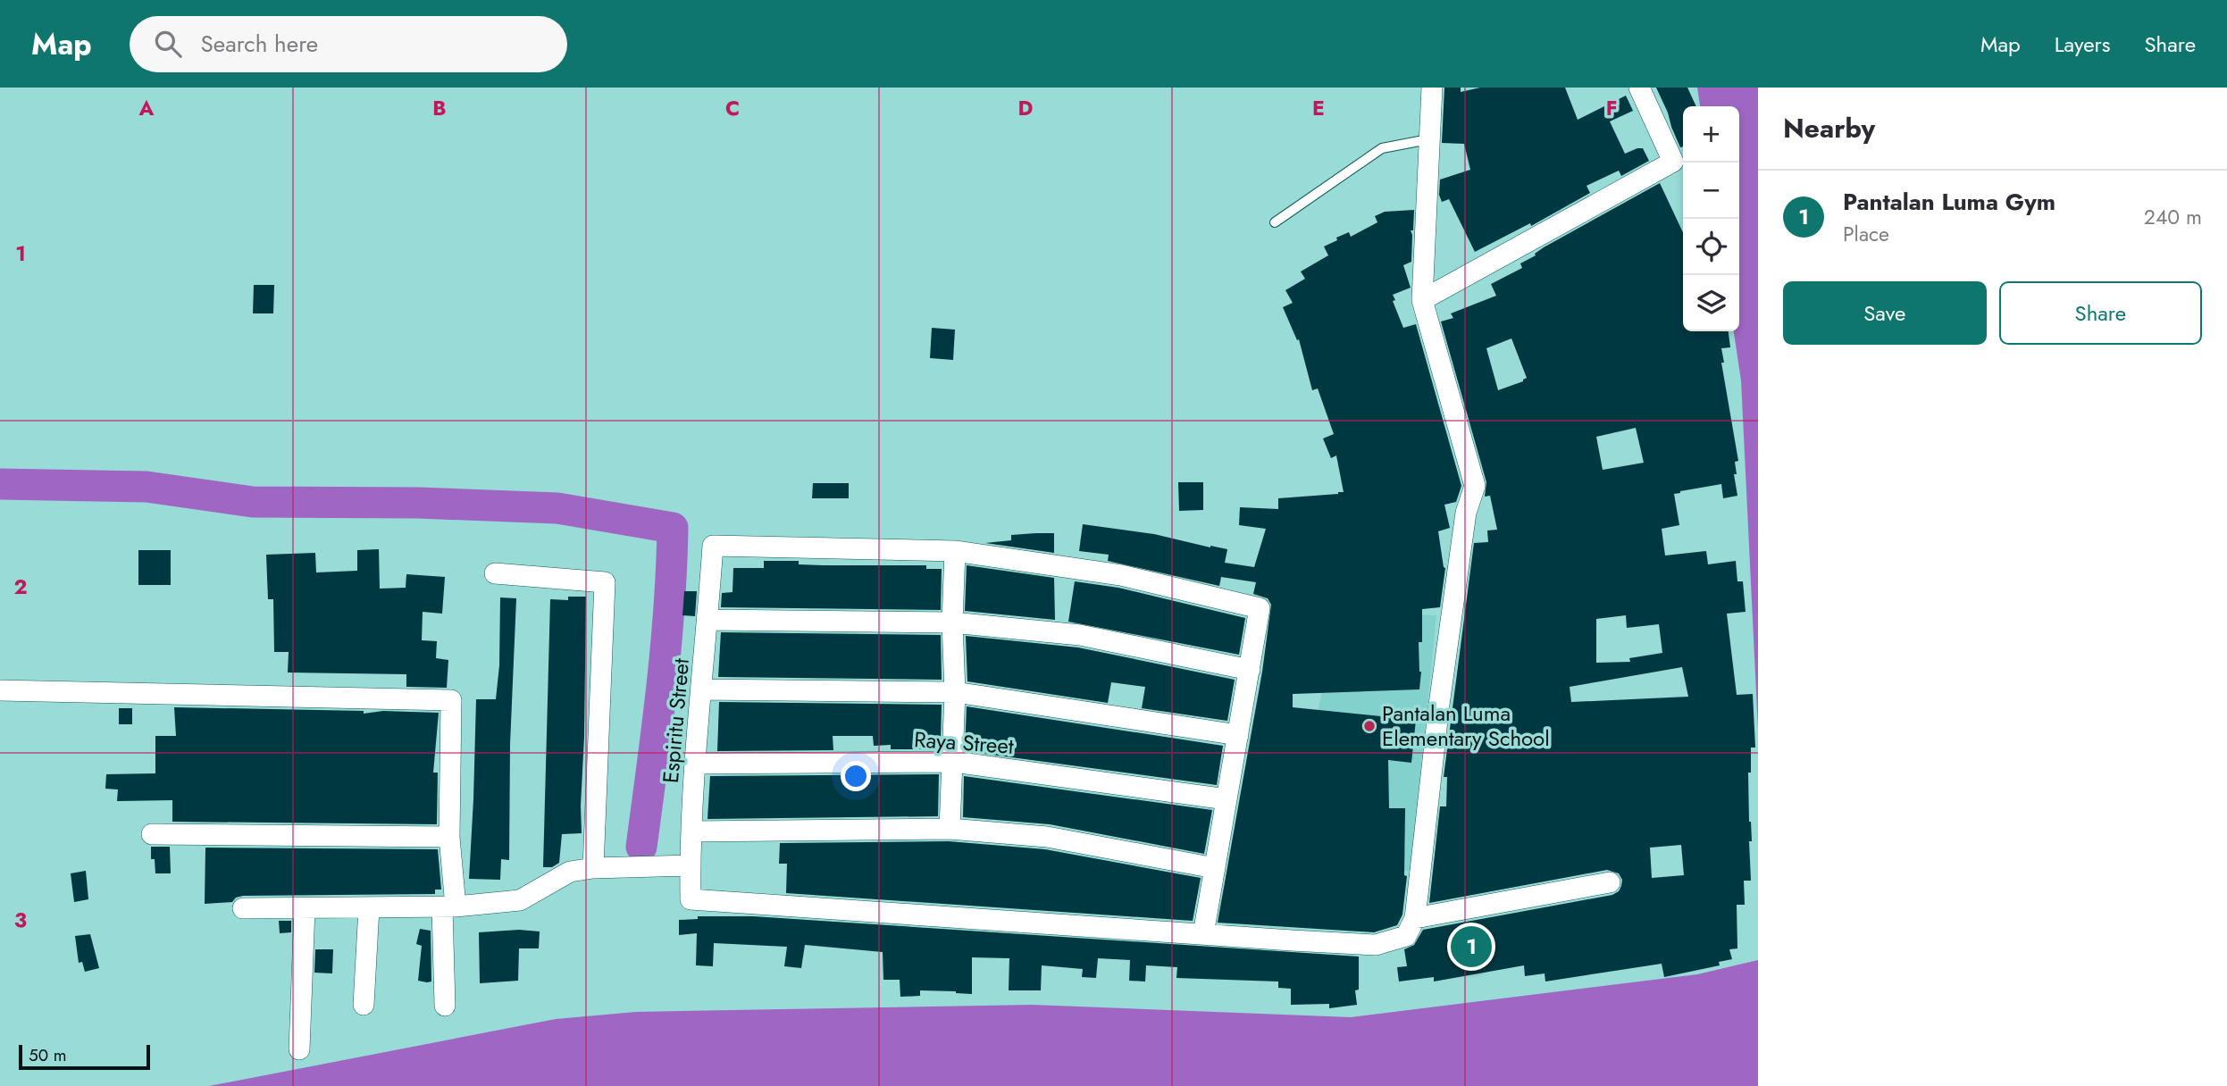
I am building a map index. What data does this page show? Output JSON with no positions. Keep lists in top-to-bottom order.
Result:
{
  "streets": {
    "street": ["Espiritu Street", "Raya Street"]
  },
  "crossings": [
    ["Espiritu Street", "Raya Street"]
  ],
  "places": ["Pantalan Luma Elementary School"],
  "scale_bar": "50 m",
  "page": {
    "header": "Map",
    "search": "Search here",
    "nav": ["Map", "Layers", "Share"],
    "heading": "Nearby",
    "map_buttons": ["+", "−"],
    "list": [
      {
        "mark": "1",
        "name": "Pantalan Luma Gym",
        "note": "Place",
        "value": "240 m"
      }
    ],
    "buttons": ["Save", "Share"],
    "pins": "1",
    "scale": "50 m"
  },
  "grid": {
    "columns": [
      "A",
      "B",
      "C",
      "D",
      "E",
      "F"
    ],
    "rows": ["1", "2", "3"]
  }
}
